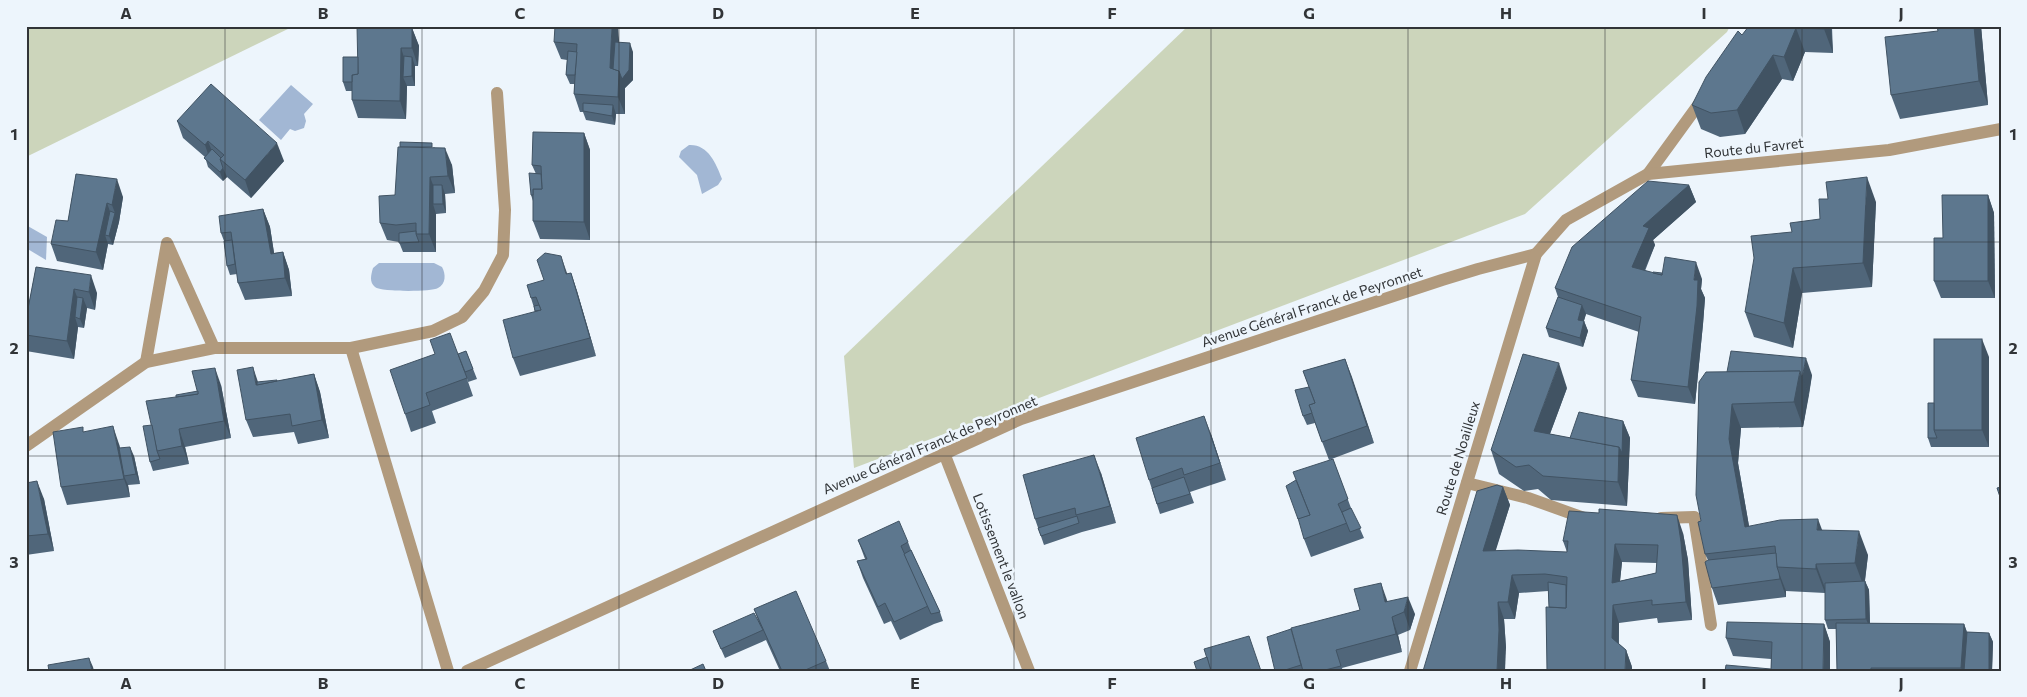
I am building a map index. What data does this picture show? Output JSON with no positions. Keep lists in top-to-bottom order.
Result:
{
  "streets": {
    "street": [
      "Route du Favret",
      "Avenue Général Franck de Peyronnet",
      "Route de Noailleux",
      "Lotissement le vallon"
    ]
  },
  "crossings": [
    ["Route du Favret", "Avenue Général Franck de Peyronnet"],
    ["Route du Favret", "Route de Noailleux"],
    ["Avenue Général Franck de Peyronnet", "Route de Noailleux"],
    ["Avenue Général Franck de Peyronnet", "Lotissement le vallon"]
  ],
  "grid": {
    "columns": [
      "A",
      "B",
      "C",
      "D",
      "E",
      "F",
      "G",
      "H",
      "I",
      "J"
    ],
    "rows": ["1", "2", "3"]
  }
}
